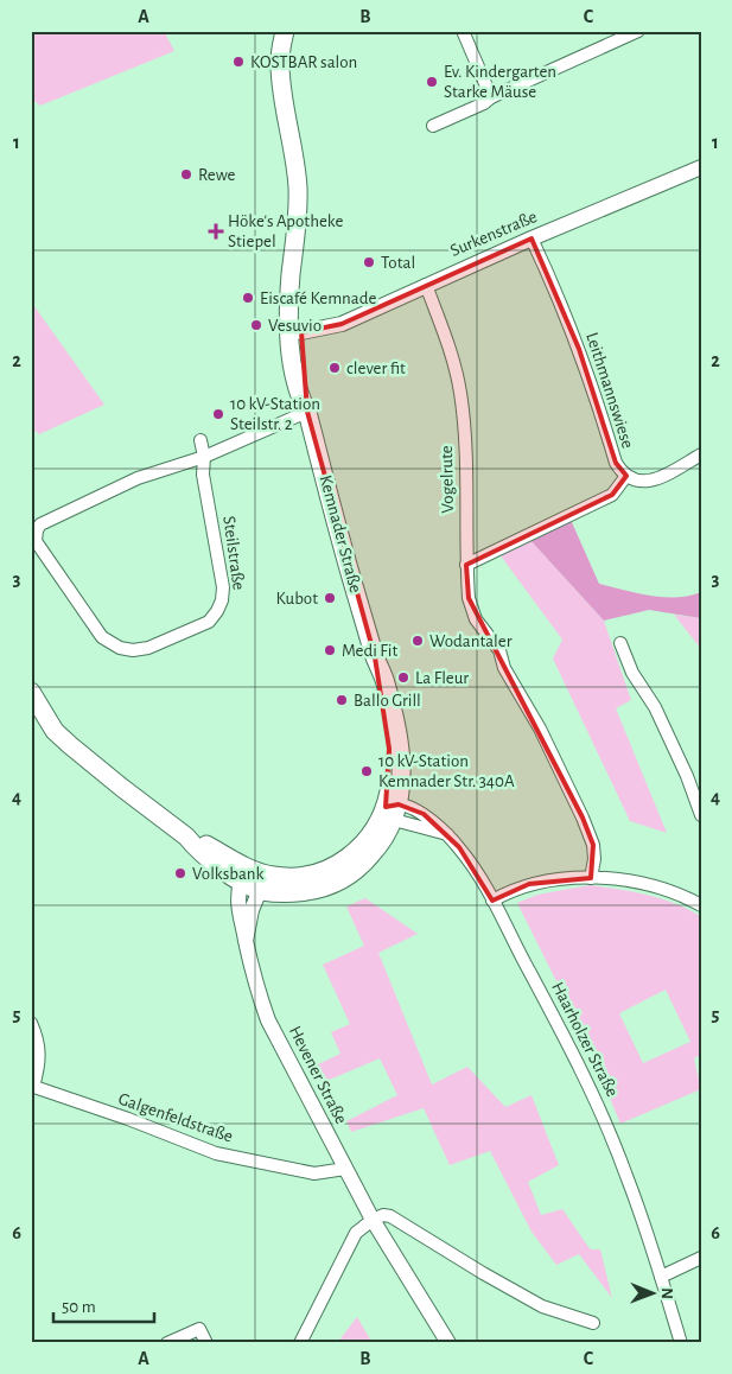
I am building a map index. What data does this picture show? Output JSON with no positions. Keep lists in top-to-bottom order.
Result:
{
  "streets": {
    "main road": ["Kemnader Straße"],
    "street": [
      "Surkenstraße",
      "Leithmannswiese",
      "Vogelrute",
      "Steilstraße",
      "Haarholzer Straße",
      "Hevener Straße",
      "Galgenfeldstraße"
    ]
  },
  "crossings": [
    ["Surkenstraße", "Leithmannswiese"],
    ["Surkenstraße", "Vogelrute"],
    ["Surkenstraße", "Kemnader Straße"],
    ["Kemnader Straße", "Steilstraße"],
    ["Kemnader Straße", "Haarholzer Straße"],
    ["Kemnader Straße", "Hevener Straße"],
    ["Hevener Straße", "Galgenfeldstraße"]
  ],
  "places": {
    "other": [
      "KOSTBAR salon",
      "Ev. Kindergarten Starke Mäuse",
      "Rewe",
      "Total",
      "Eiscafé Kemnade",
      "Vesuvio",
      "clever fit",
      "10 kV-Station Steilstr. 2",
      "Kubot",
      "Wodantaler",
      "Medi Fit",
      "La Fleur",
      "Ballo Grill",
      "10 kV-Station Kemnader Str. 340A",
      "Volksbank"
    ],
    "health": ["Höke's Apotheke Stiepel"]
  },
  "scale_bar": "50 m",
  "north": "right",
  "grid": {
    "columns": ["A", "B", "C"],
    "rows": [
      "1",
      "2",
      "3",
      "4",
      "5",
      "6"
    ]
  }
}
